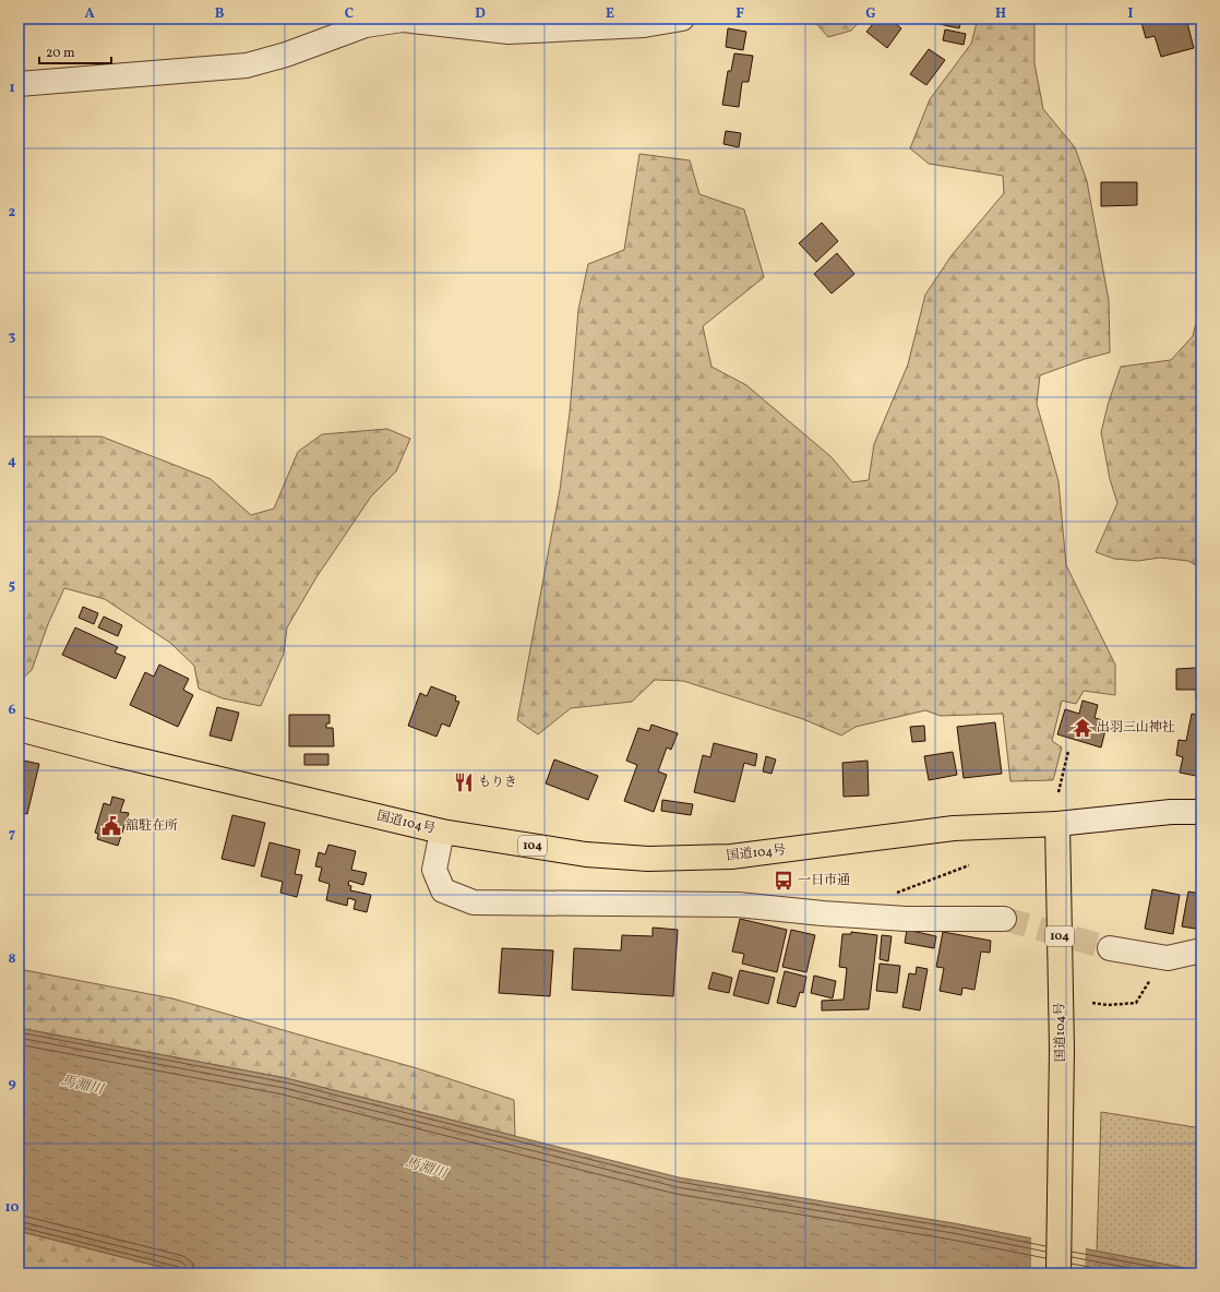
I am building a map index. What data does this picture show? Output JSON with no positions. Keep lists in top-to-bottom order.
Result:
{
  "streets": {
    "highway": ["国道104号", "104"]
  },
  "water": ["馬淵川"],
  "places": {
    "temple": ["出羽三山神社"],
    "restaurant": ["もりき"],
    "public building": ["舘駐在所"],
    "bus stop": ["一日市通"]
  },
  "scale_bar": "20 m",
  "grid": {
    "columns": [
      "A",
      "B",
      "C",
      "D",
      "E",
      "F",
      "G",
      "H",
      "I"
    ],
    "rows": [
      "1",
      "2",
      "3",
      "4",
      "5",
      "6",
      "7",
      "8",
      "9",
      "10"
    ]
  }
}
